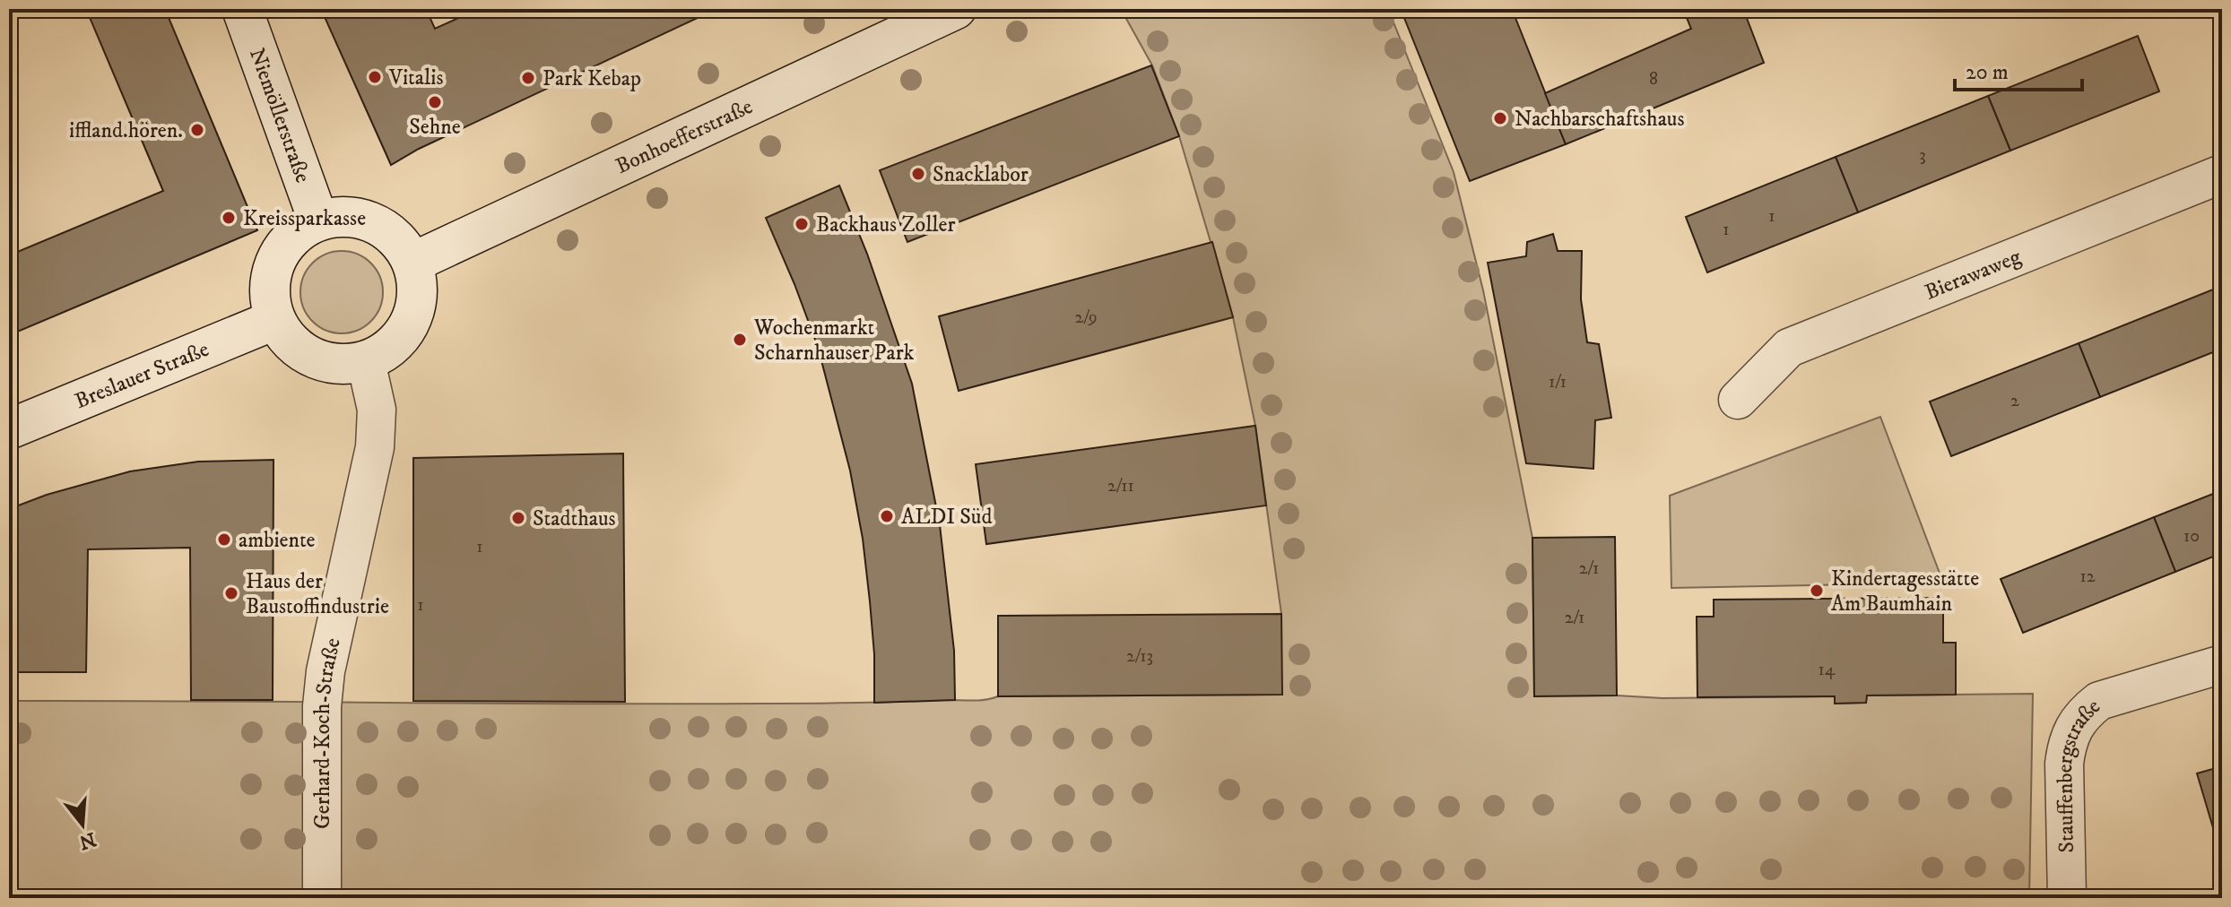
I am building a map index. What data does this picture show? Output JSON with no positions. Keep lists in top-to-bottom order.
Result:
{
  "streets": {
    "main road": ["Niemöllerstraße", "Bonhoefferstraße", "Breslauer Straße"],
    "street": ["Bierawaweg", "Gerhard-Koch-Straße", "Stauffenbergstraße"]
  },
  "crossings": [
    ["Niemöllerstraße", "Bonhoefferstraße"],
    ["Niemöllerstraße", "Breslauer Straße"],
    ["Niemöllerstraße", "Gerhard-Koch-Straße"],
    ["Bonhoefferstraße", "Breslauer Straße"],
    ["Bonhoefferstraße", "Gerhard-Koch-Straße"],
    ["Breslauer Straße", "Gerhard-Koch-Straße"]
  ],
  "places": [
    "Vitalis",
    "Park Kebap",
    "Sehne",
    "Nachbarschaftshaus",
    "iffland.hören.",
    "Snacklabor",
    "Kreissparkasse",
    "Backhaus Zoller",
    "Wochenmarkt Scharnhauser Park",
    "ALDI Süd",
    "Stadthaus",
    "ambiente",
    "Kindertagesstätte Am Baumhain",
    "Haus der Baustoffindustrie"
  ],
  "house_numbers": [
    "8",
    "3",
    "1",
    "1",
    "2/9",
    "1/1",
    "2",
    "2/11",
    "10",
    "1",
    "2/1",
    "12",
    "1",
    "2/1",
    "2/13",
    "14"
  ],
  "scale_bar": "20 m",
  "north": "bottom"
}
